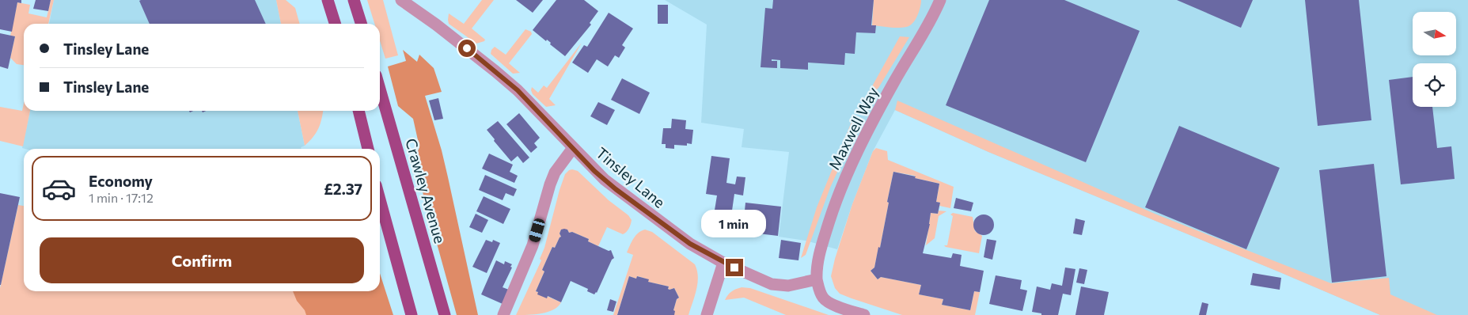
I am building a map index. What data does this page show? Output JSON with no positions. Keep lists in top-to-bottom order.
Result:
{
  "streets": {
    "main road": ["Crawley Avenue"],
    "street": ["Maxwell Way", "Tinsley Lane"]
  },
  "crossings": [
    ["Maxwell Way", "Tinsley Lane"]
  ],
  "north": "right",
  "page": {
    "banner": ["Tinsley Lane", "Tinsley Lane"],
    "list": [
      {
        "name": "Economy",
        "note": "1 min · 17:12",
        "value": "£2.37"
      }
    ],
    "bubble": "1 min",
    "buttons": "Confirm"
  }
}
